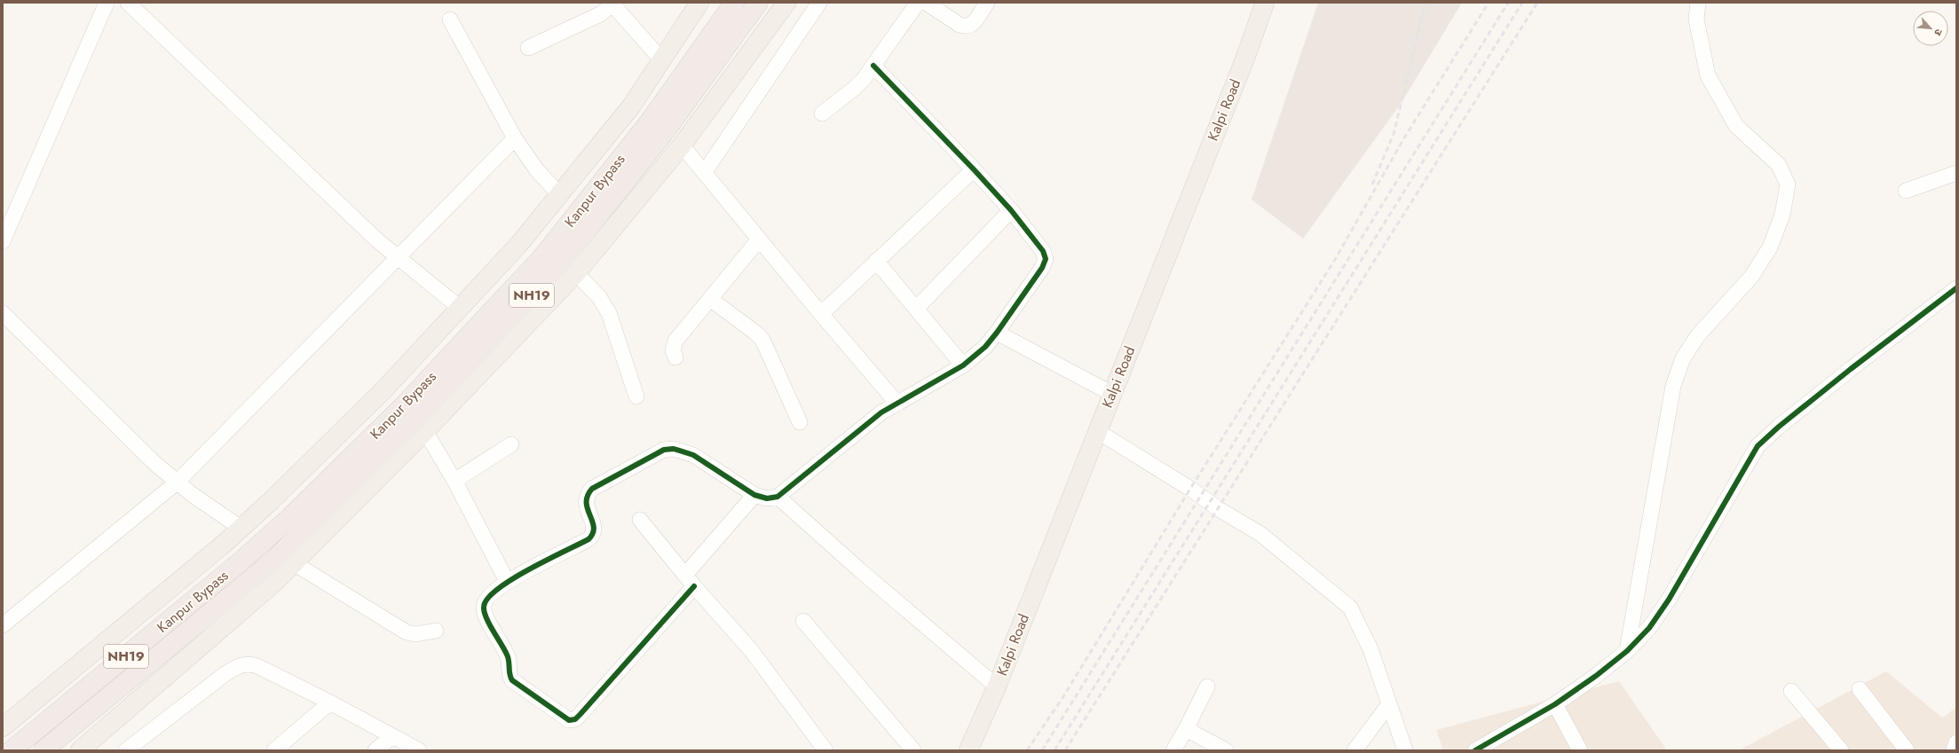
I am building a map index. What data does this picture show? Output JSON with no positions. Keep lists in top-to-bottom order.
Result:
{
  "streets": {
    "highway": ["Kanpur Bypass", "NH19"],
    "main road": ["Kalpi Road"]
  },
  "north": "bottom right"
}
